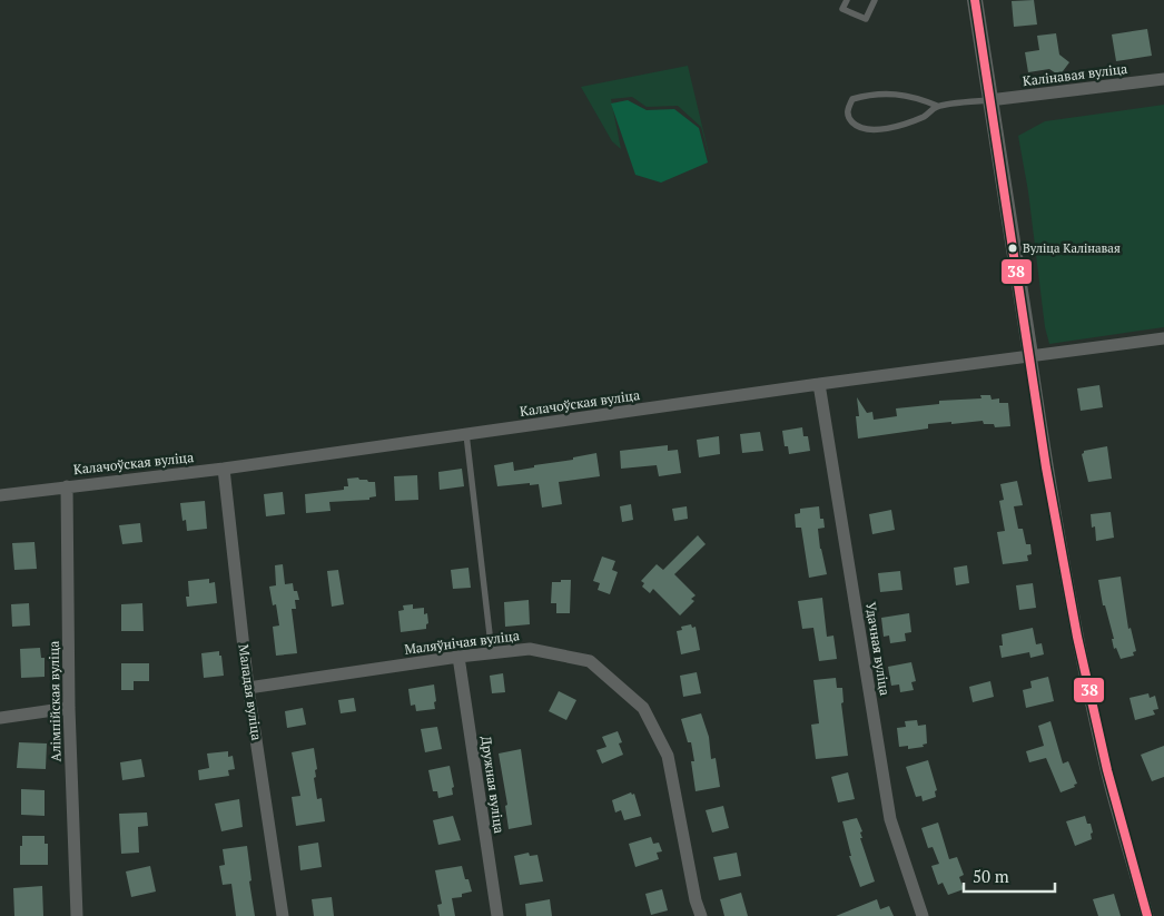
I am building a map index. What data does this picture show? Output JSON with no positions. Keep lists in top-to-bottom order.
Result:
{
  "streets": {
    "street": [
      "Калінавая вуліца",
      "Калачоўская вуліца",
      "Маляўнічая вуліца",
      "Удачная вуліца",
      "Маладая вуліца",
      "Алімпійская вуліца",
      "Дружная вуліца"
    ]
  },
  "crossings": [
    ["Калачоўская вуліца", "Удачная вуліца"],
    ["Калачоўская вуліца", "Маладая вуліца"],
    ["Калачоўская вуліца", "Алімпійская вуліца"],
    ["Маляўнічая вуліца", "Маладая вуліца"],
    ["Маляўнічая вуліца", "Дружная вуліца"]
  ],
  "places": ["Вуліца Калінавая"],
  "lines": ["transit line 38"],
  "scale_bar": "50 m"
}
